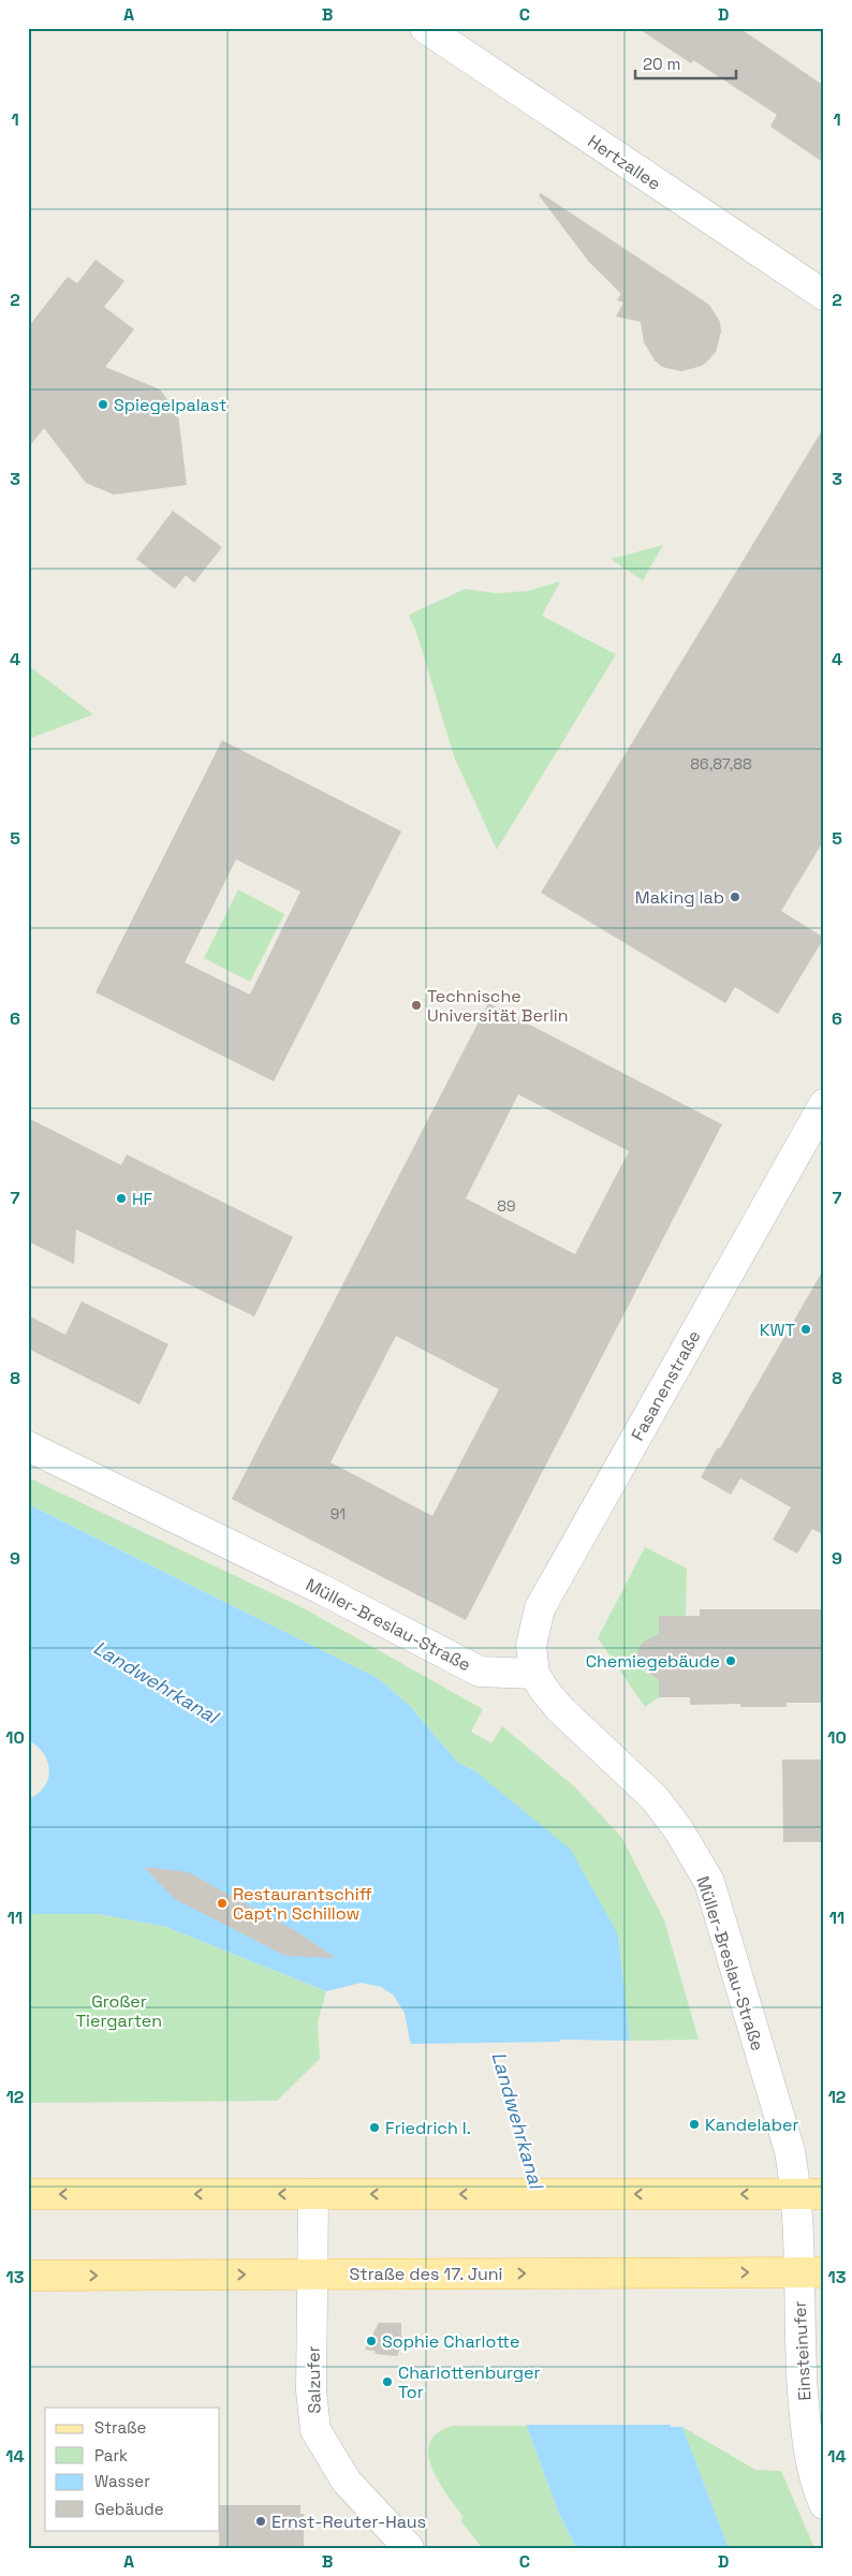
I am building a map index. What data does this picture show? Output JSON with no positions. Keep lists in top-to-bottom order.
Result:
{
  "streets": {
    "main road": ["Straße des 17. Juni"],
    "street": [
      "Hertzallee",
      "Fasanenstraße",
      "Müller-Breslau-Straße",
      "Einsteinufer",
      "Salzufer"
    ]
  },
  "crossings": [
    ["Fasanenstraße", "Müller-Breslau-Straße"],
    ["Müller-Breslau-Straße", "Einsteinufer"],
    ["Straße des 17. Juni", "Einsteinufer"],
    ["Straße des 17. Juni", "Salzufer"]
  ],
  "water": ["Landwehrkanal"],
  "parks": ["Großer Tiergarten"],
  "places": [
    "Spiegelpalast",
    "Making lab",
    "Technische Universität Berlin",
    "HF",
    "KWT",
    "Chemiegebäude",
    "Restaurantschiff Capt'n Schillow",
    "Kandelaber",
    "Friedrich I.",
    "Sophie Charlotte",
    "Charlottenburger Tor",
    "Ernst-Reuter-Haus"
  ],
  "house_numbers": ["86,87,88", "89", "91"],
  "legend": [
    "Straße",
    "Park",
    "Wasser",
    "Gebäude"
  ],
  "scale_bar": "20 m",
  "grid": {
    "columns": [
      "A",
      "B",
      "C",
      "D"
    ],
    "rows": [
      "1",
      "2",
      "3",
      "4",
      "5",
      "6",
      "7",
      "8",
      "9",
      "10",
      "11",
      "12",
      "13",
      "14"
    ]
  }
}
